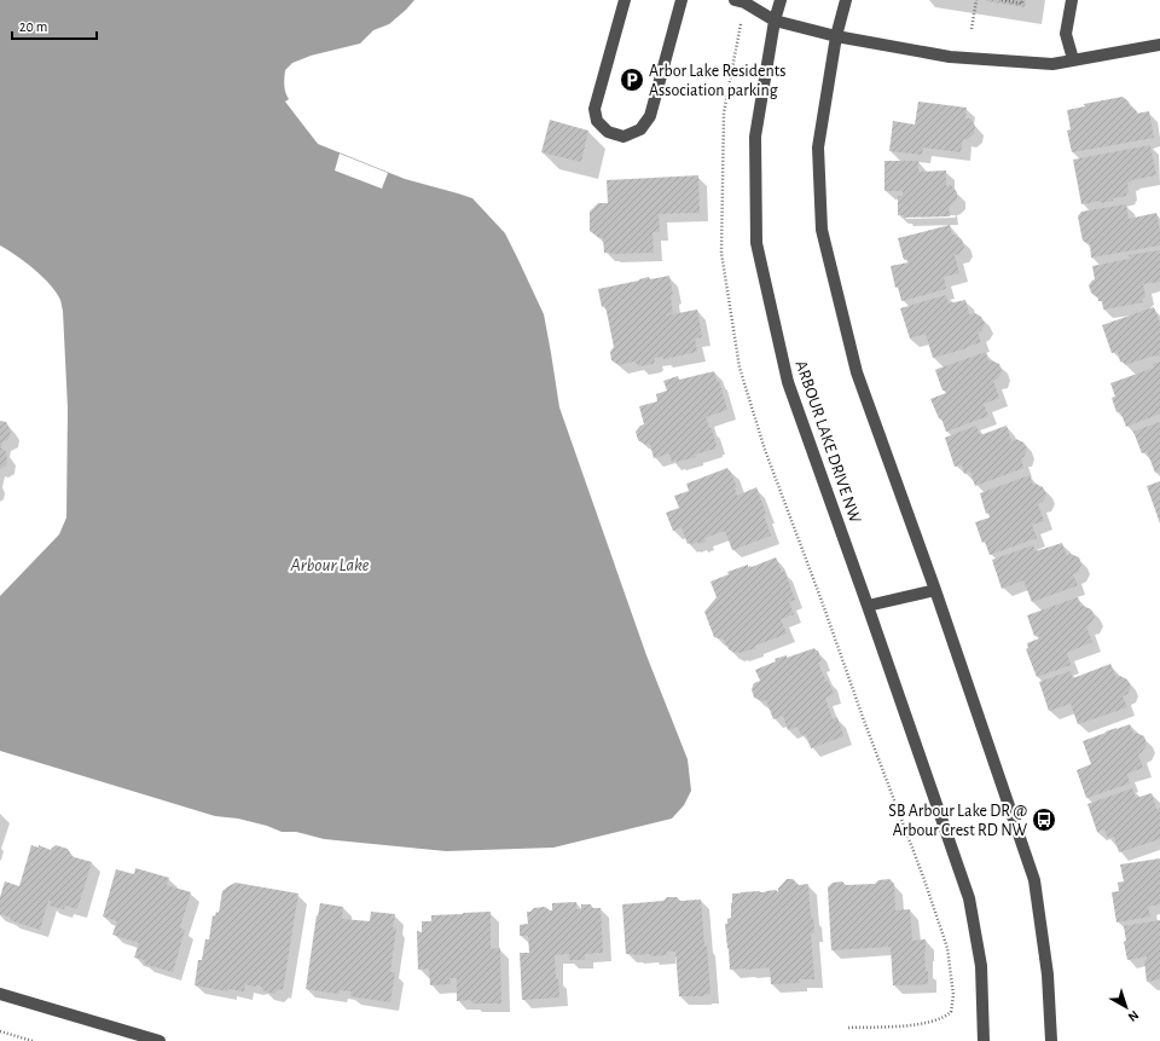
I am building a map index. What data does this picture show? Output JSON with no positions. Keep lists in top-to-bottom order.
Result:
{
  "streets": {
    "street": ["ARBOUR LAKE DRIVE NW"]
  },
  "water": ["Arbour Lake"],
  "places": {
    "parking": ["Arbor Lake Residents Association parking"],
    "bus stop": ["SB Arbour Lake DR @ Arbour Crest RD NW"]
  },
  "scale_bar": "20 m",
  "north": "bottom right"
}
